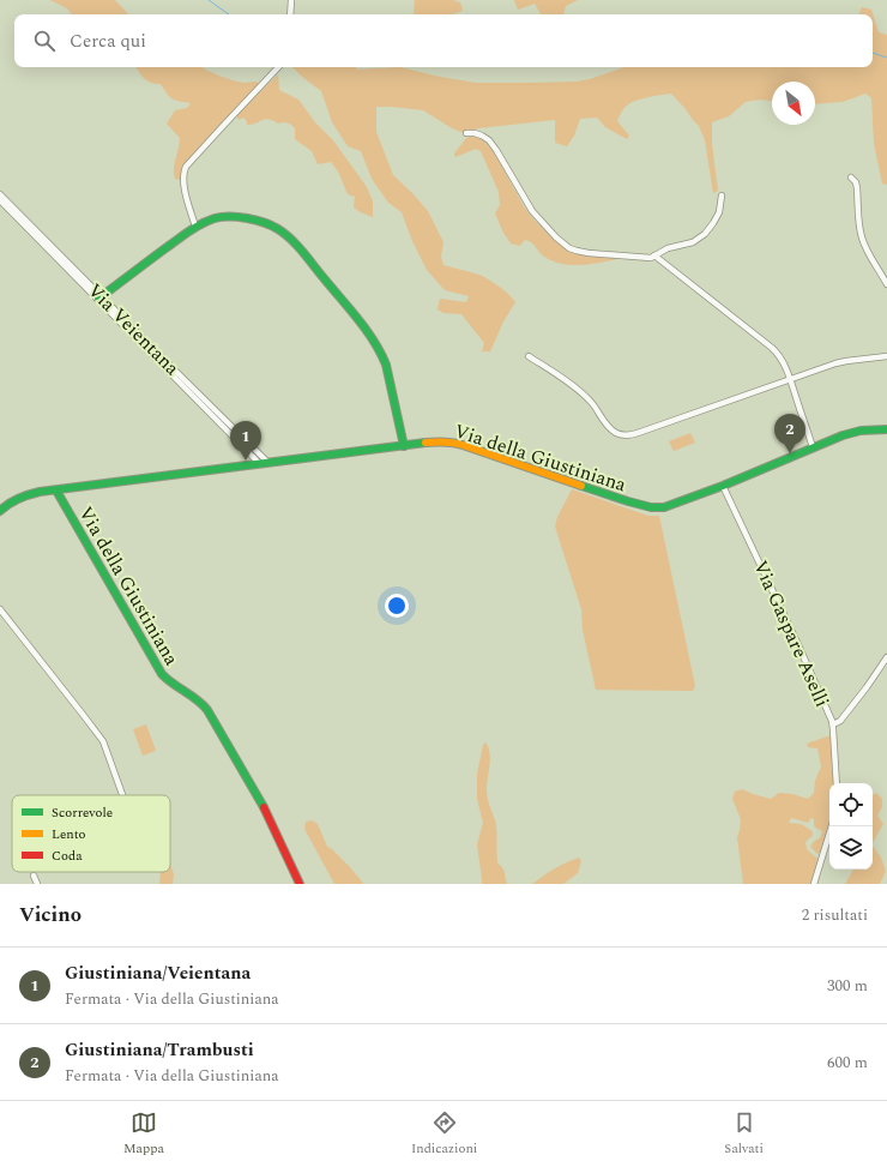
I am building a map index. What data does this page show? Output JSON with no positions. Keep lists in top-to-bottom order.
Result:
{
  "streets": {
    "street": ["Via Veientana", "Via della Giustiniana", "Via Gaspare Aselli"]
  },
  "crossings": [
    ["Via Veientana", "Via della Giustiniana"],
    ["Via della Giustiniana", "Via Gaspare Aselli"]
  ],
  "legend": ["Scorrevole", "Lento", "Coda"],
  "north": "bottom right",
  "page": {
    "search": "Cerca qui",
    "pins": ["2", "1"],
    "heading": ["Vicino", "2 risultati"],
    "list": [
      {
        "mark": "1",
        "name": "Giustiniana/Veientana",
        "note": "Fermata · Via della Giustiniana",
        "value": "300 m"
      },
      {
        "mark": "2",
        "name": "Giustiniana/Trambusti",
        "note": "Fermata · Via della Giustiniana",
        "value": "600 m"
      }
    ],
    "nav": ["Mappa", "Indicazioni", "Salvati"]
  }
}
